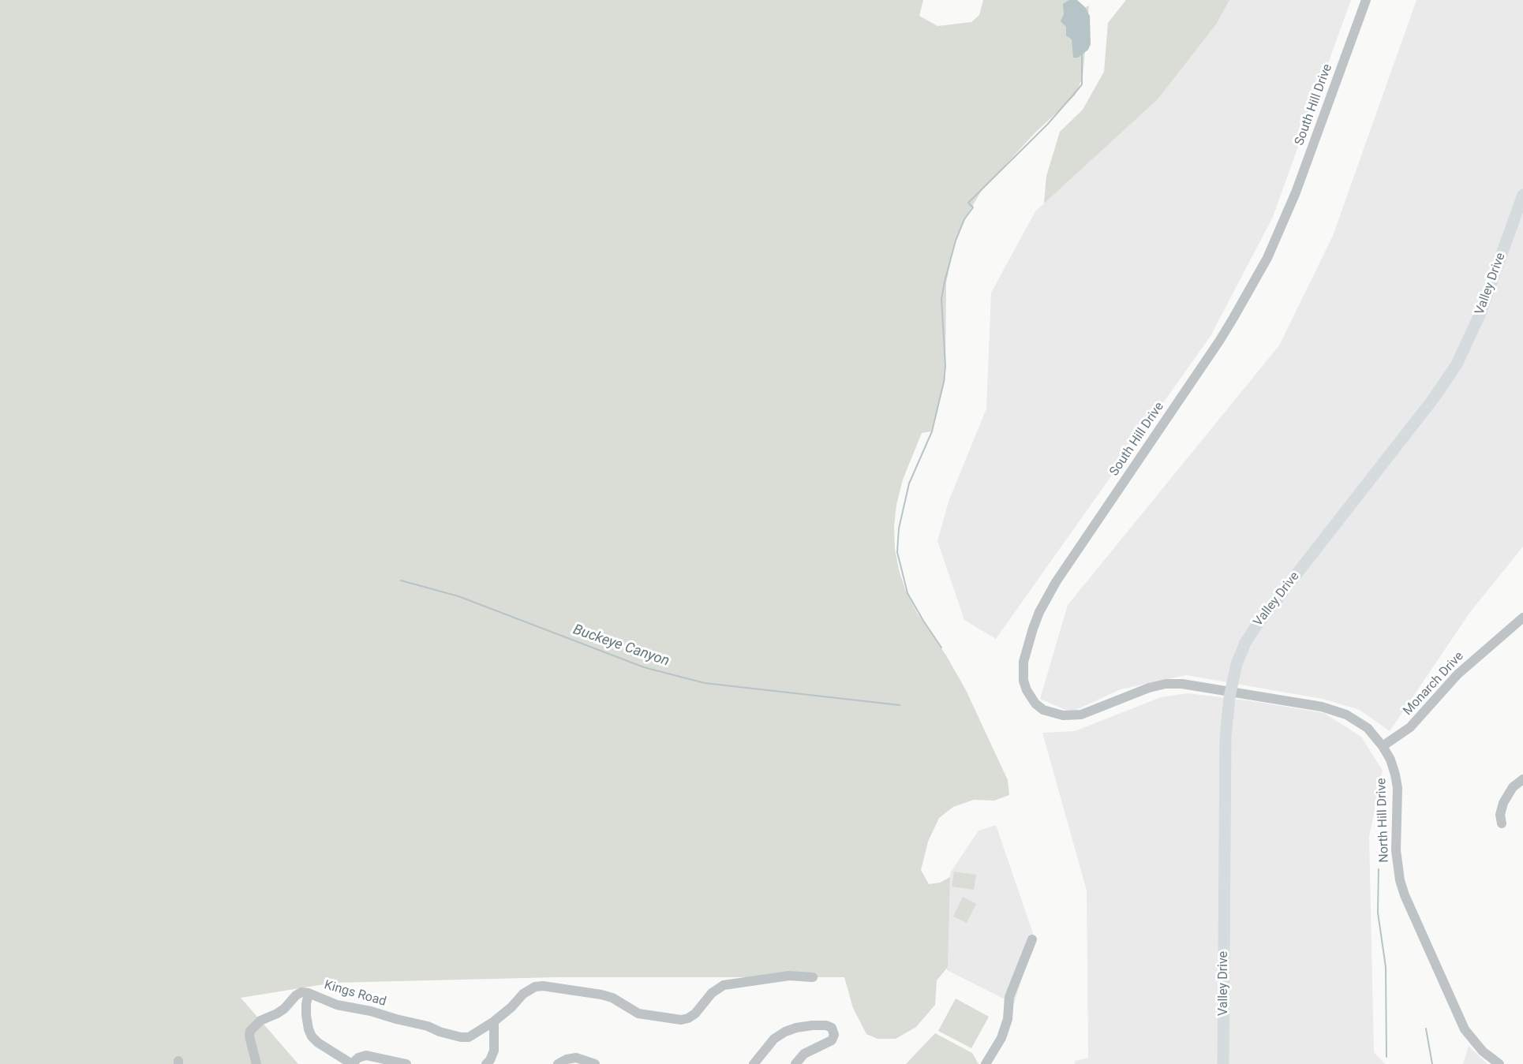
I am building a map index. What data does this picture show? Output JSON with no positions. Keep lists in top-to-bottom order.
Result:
{
  "streets": {
    "main road": ["Valley Drive"],
    "street": [
      "South Hill Drive",
      "Monarch Drive",
      "North Hill Drive",
      "Kings Road"
    ]
  },
  "crossings": [
    ["South Hill Drive", "Valley Drive"],
    ["South Hill Drive", "North Hill Drive"],
    ["Valley Drive", "North Hill Drive"],
    ["Monarch Drive", "North Hill Drive"]
  ],
  "water": ["Buckeye Canyon"]
}
